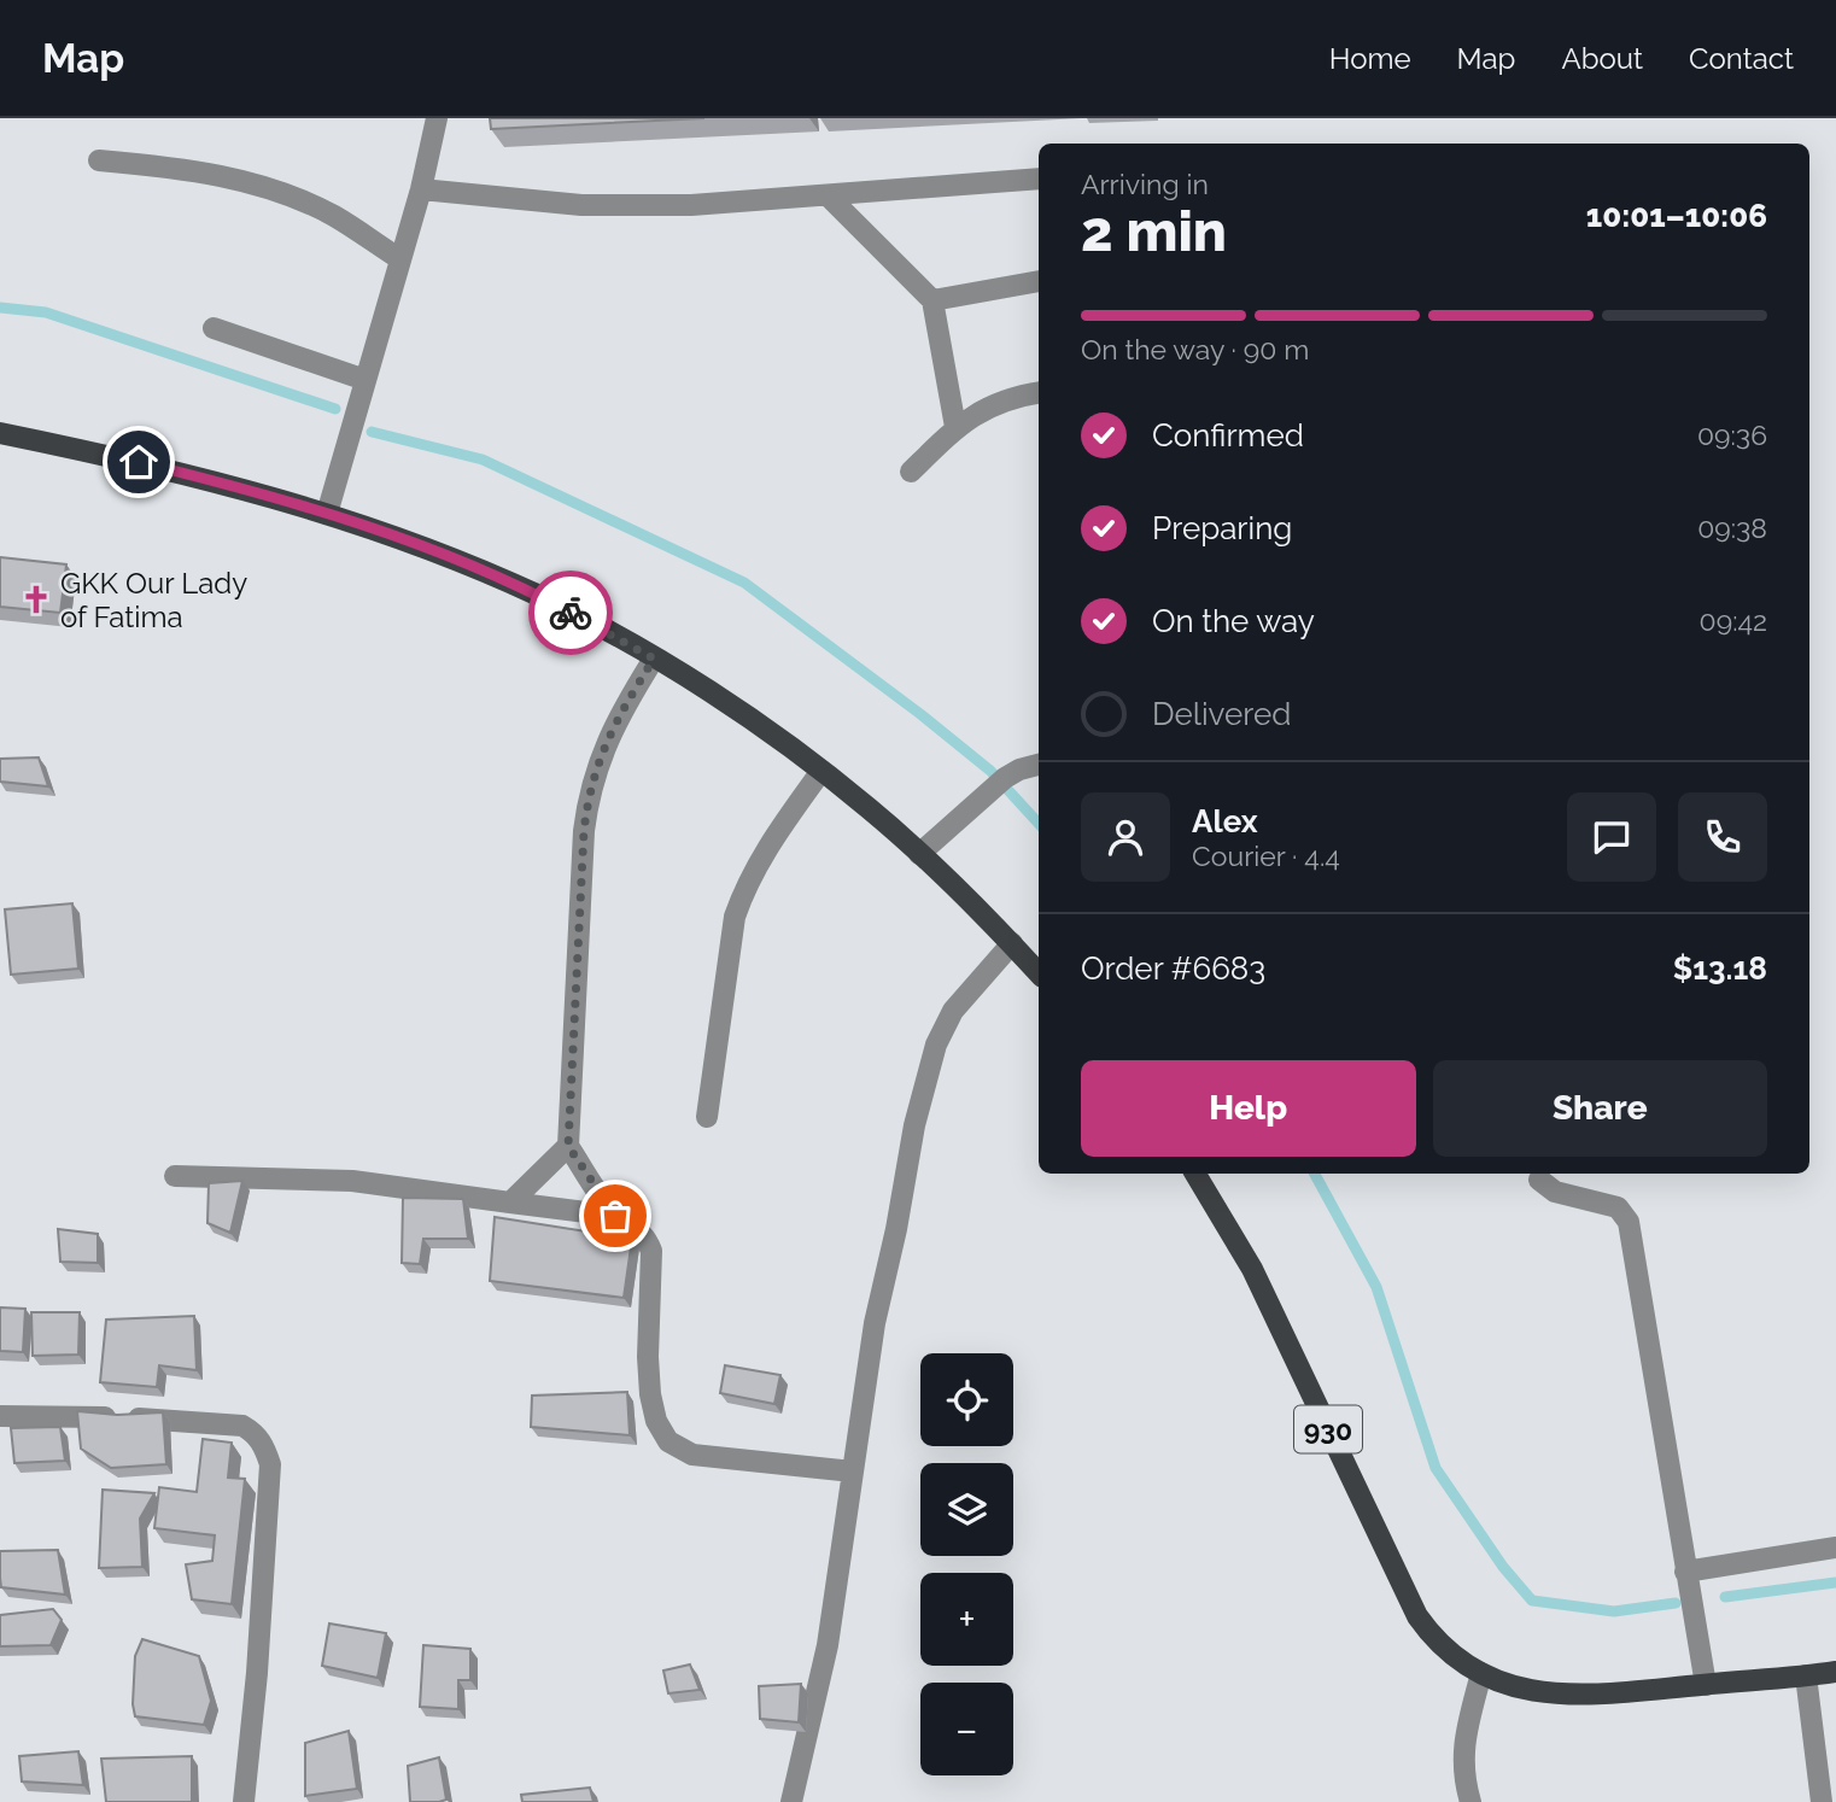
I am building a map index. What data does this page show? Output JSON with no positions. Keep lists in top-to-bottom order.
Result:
{
  "streets": {
    "main road": ["930"]
  },
  "places": {
    "church": ["GKK Our Lady of Fatima"]
  },
  "page": {
    "header": "Map",
    "nav": [
      "Home",
      "Map",
      "About",
      "Contact"
    ],
    "heading": ["2 min", "Arriving in", "10:01–10:06"],
    "panel": [
      "Alex",
      "Courier · 4.4",
      "Order #6683",
      "$13.18"
    ],
    "bar": "On the way · 90 m",
    "list": [
      ["Confirmed", "09:36"],
      ["Preparing", "09:38"],
      ["On the way", "09:42"],
      "Delivered"
    ],
    "buttons": ["Help", "Share"],
    "map_buttons": ["+", "−"]
  }
}
